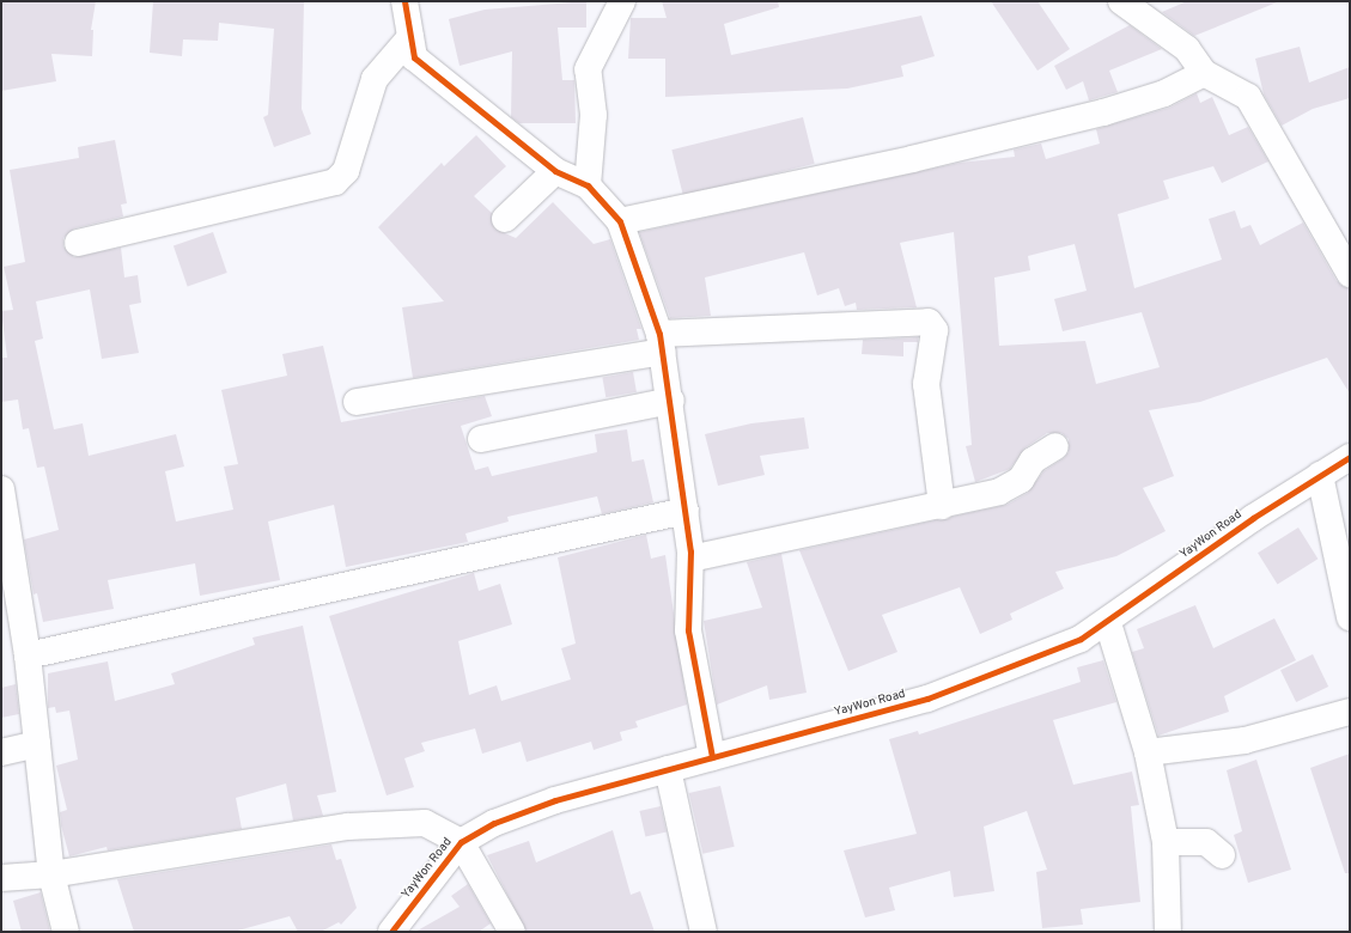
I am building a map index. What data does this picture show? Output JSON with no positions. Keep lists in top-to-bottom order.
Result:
{
  "streets": {
    "street": ["YayWon Road"]
  }
}
